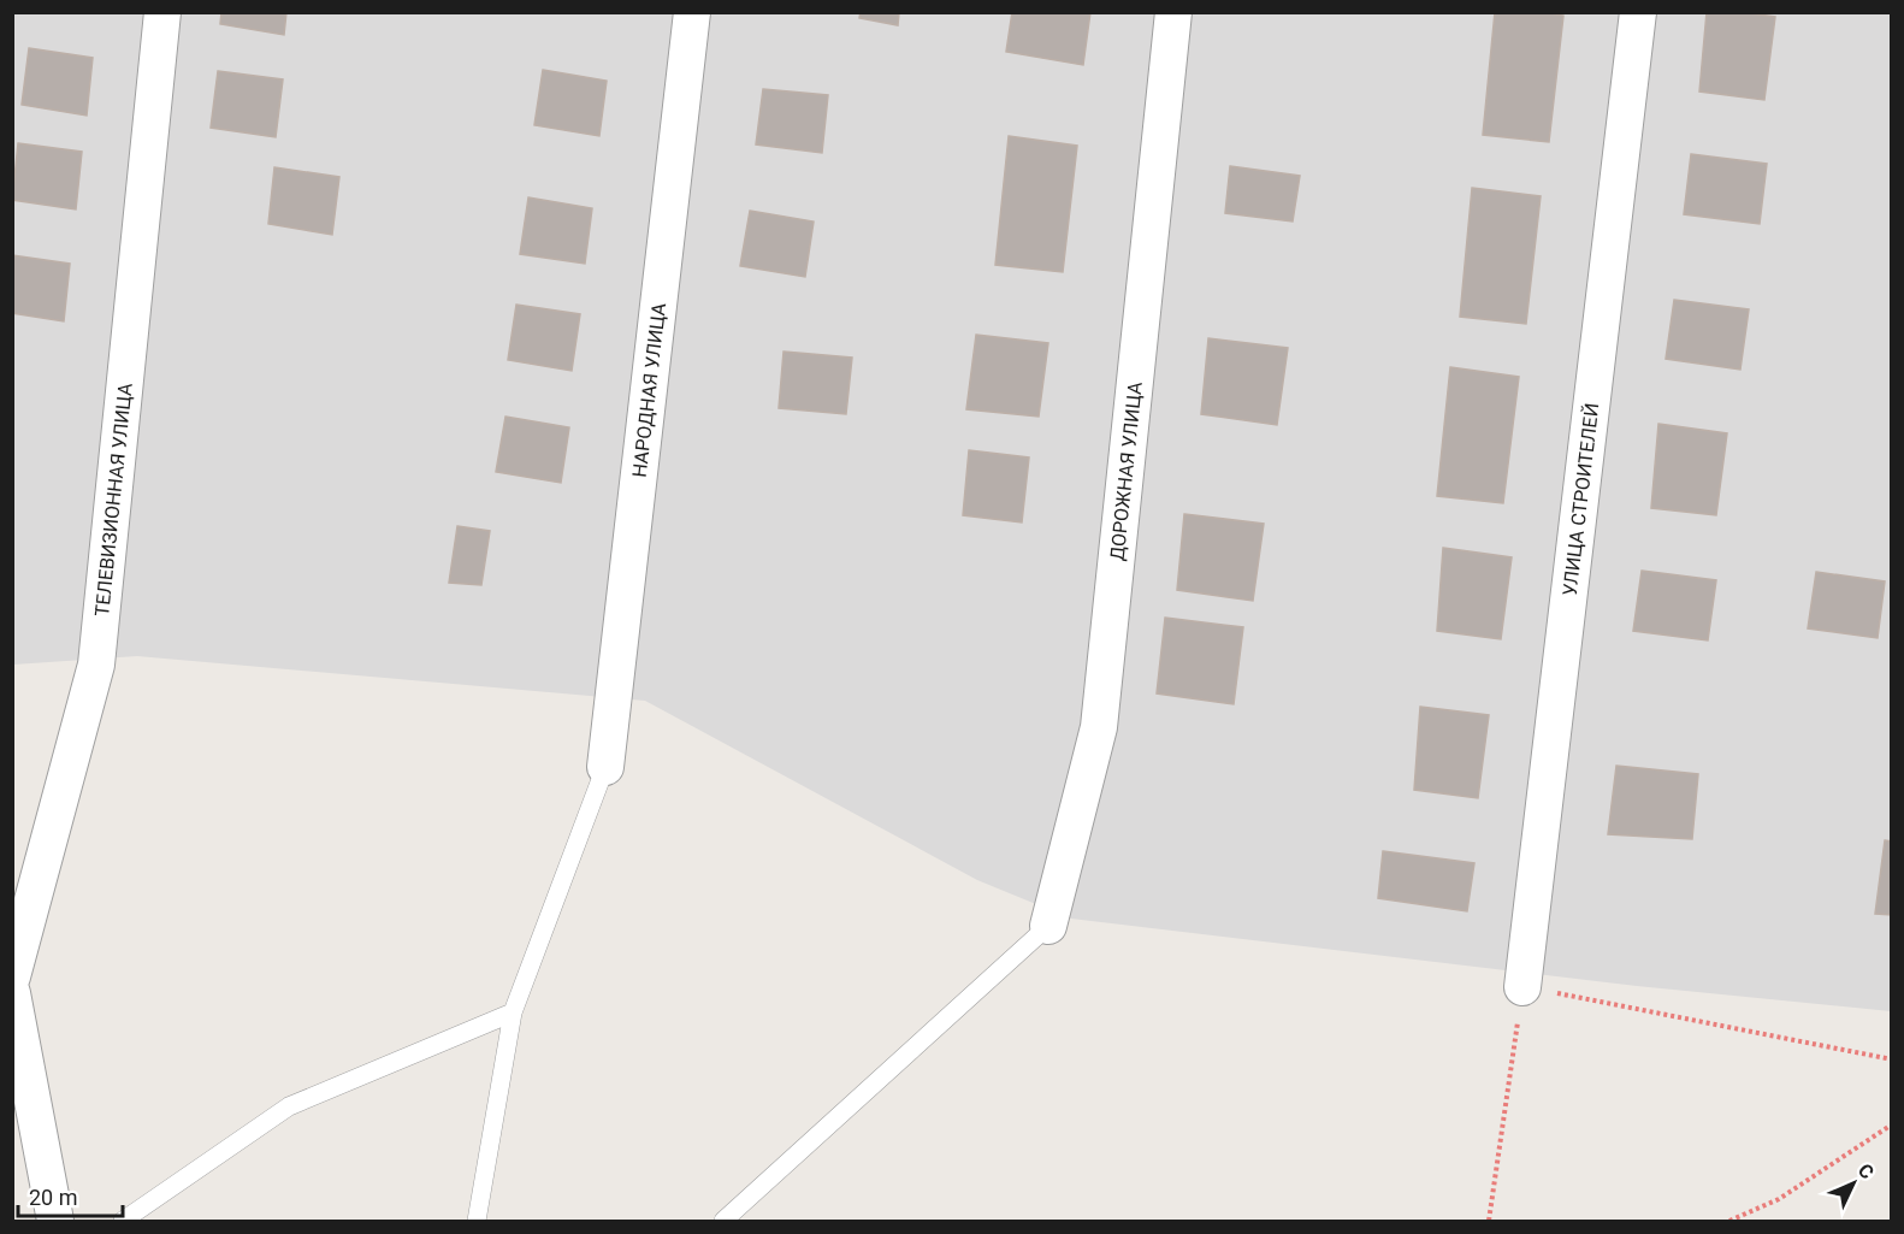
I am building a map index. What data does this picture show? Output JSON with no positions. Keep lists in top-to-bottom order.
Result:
{
  "streets": {
    "street": [
      "НАРОДНАЯ УЛИЦА",
      "ДОРОЖНАЯ УЛИЦА",
      "ТЕЛЕВИЗИОННАЯ УЛИЦА",
      "УЛИЦА СТРОИТЕЛЕЙ"
    ]
  },
  "scale_bar": "20 m",
  "north": "top right"
}
